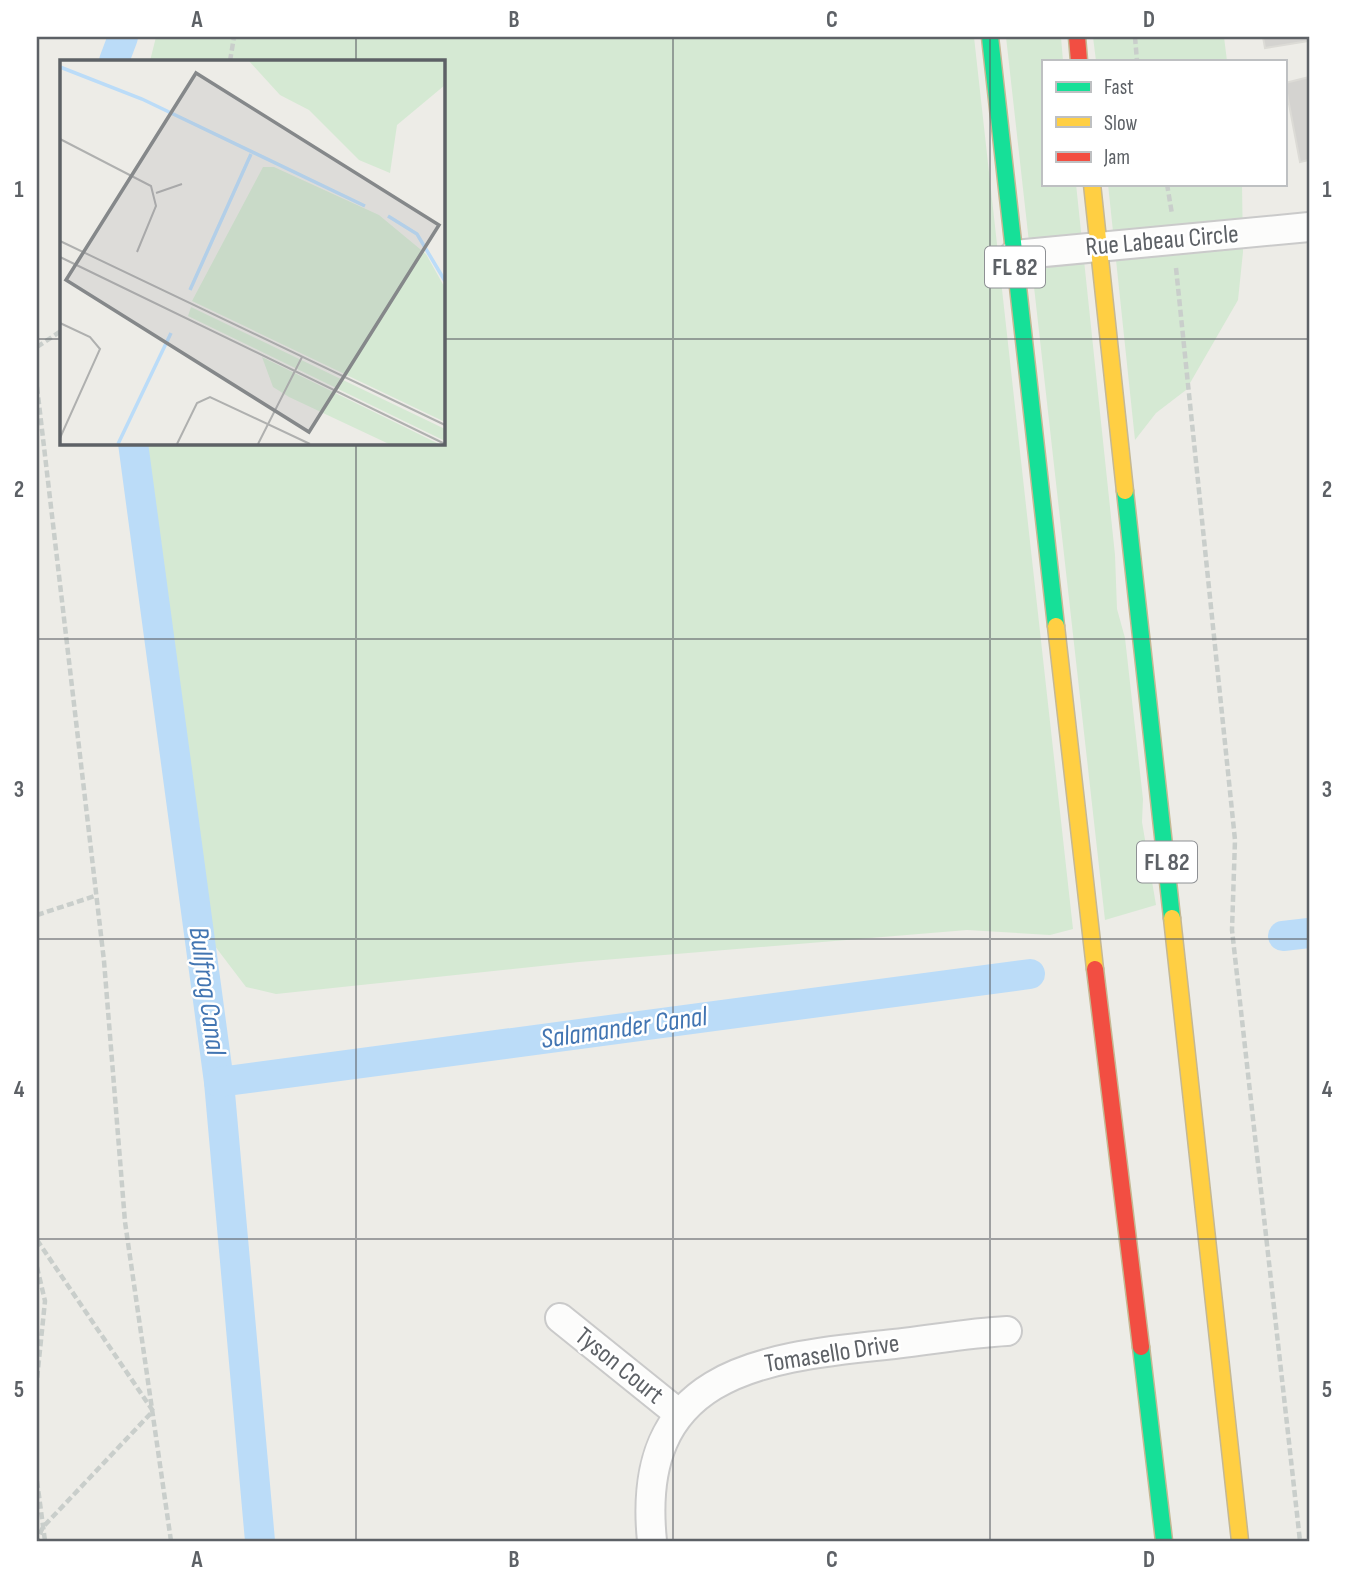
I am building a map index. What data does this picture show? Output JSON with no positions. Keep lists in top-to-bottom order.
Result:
{
  "streets": {
    "highway": ["FL 82"],
    "street": ["Rue Labeau Circle", "Tomasello Drive", "Tyson Court"]
  },
  "crossings": [
    ["Rue Labeau Circle", "FL 82"],
    ["Tomasello Drive", "Tyson Court"]
  ],
  "water": ["Bullfrog Canal", "Salamander Canal"],
  "legend": ["Fast", "Slow", "Jam"],
  "grid": {
    "columns": [
      "A",
      "B",
      "C",
      "D"
    ],
    "rows": [
      "1",
      "2",
      "3",
      "4",
      "5"
    ]
  }
}
